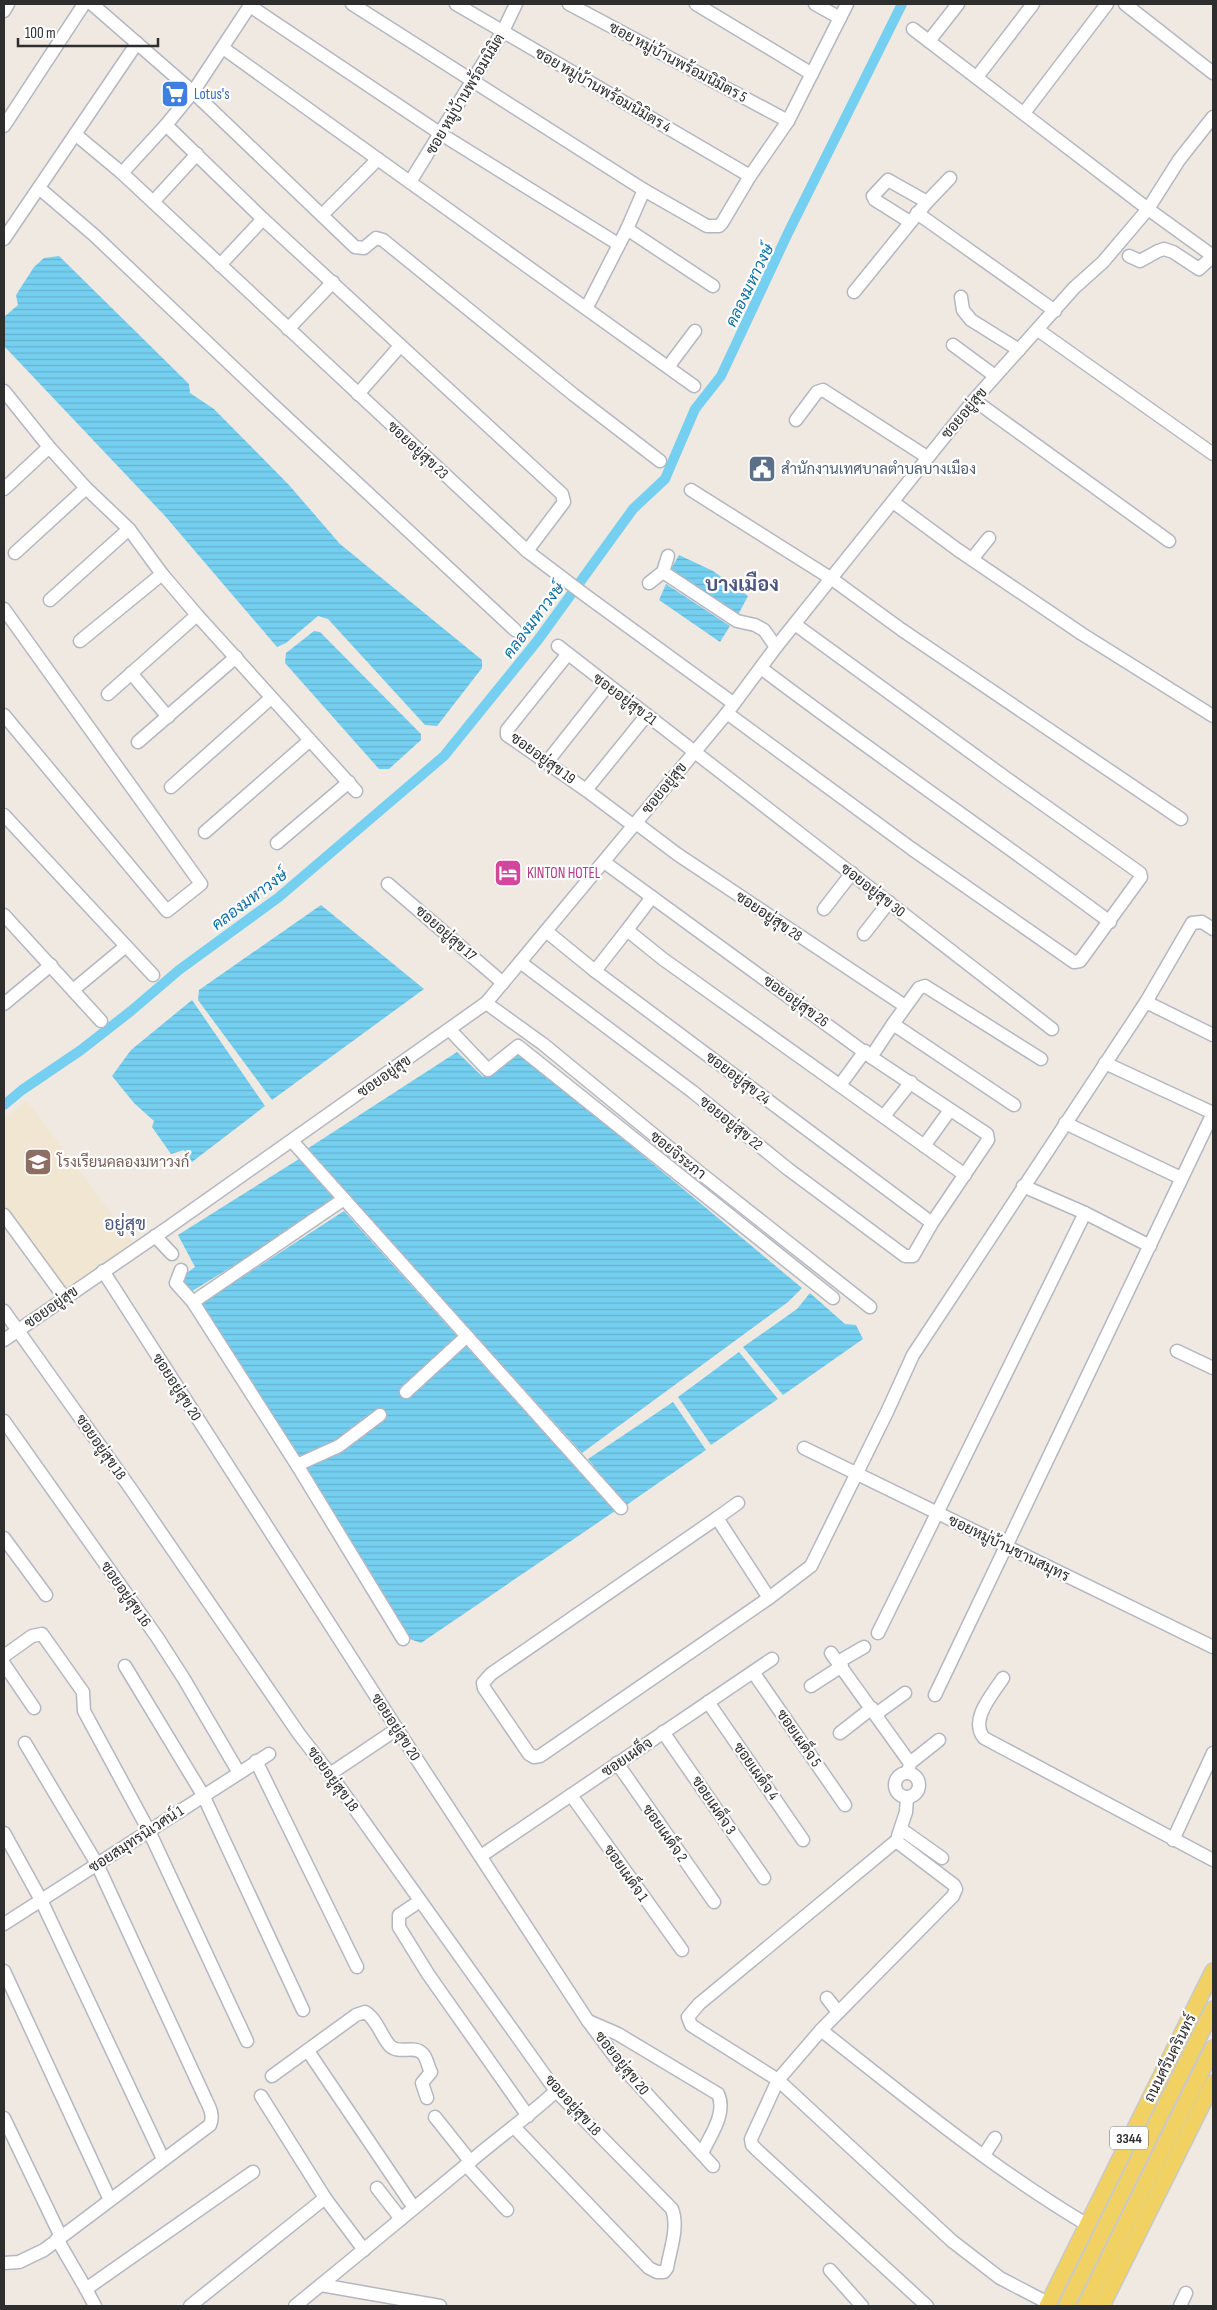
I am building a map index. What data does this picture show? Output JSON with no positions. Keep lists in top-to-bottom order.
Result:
{
  "streets": {
    "main road": ["ถนนศรีนครินทร์", "3344"],
    "street": [
      "ซอย หมู่บ้านพร้อมนิมิตร 5",
      "ซอย หมู่บ้านพร้อมนิมิตร 4",
      "ซอย หมู่บ้านพร้อมนิมิต",
      "ซอยอยู่สุข",
      "ซอยอยู่สุข 23",
      "ซอยอยู่สุข 21",
      "ซอยอยู่สุข 19",
      "ซอยอยู่สุข 30",
      "ซอยอยู่สุข 28",
      "ซอยอยู่สุข 17",
      "ซอยอยู่สุข 26",
      "ซอยอยู่สุข 24",
      "ซอยอยู่สุข 22",
      "ซอยจิระภา",
      "ซอยอยู่สุข 20",
      "ซอยอยู่สุข 18",
      "ซอยหมู่บ้านชานสมุทร",
      "ซอยอยู่สุข 16",
      "ซอยเผด็จ 5",
      "ซอยเผด็จ",
      "ซอยเผด็จ 4",
      "ซอยเผด็จ 3",
      "ซอยเผด็จ 2",
      "ซอยสมุทรนิเวศน์ 1",
      "ซอยเผด็จ 1"
    ]
  },
  "crossings": [
    ["ซอย หมู่บ้านพร้อมนิมิตร 4", "ซอย หมู่บ้านพร้อมนิมิต"],
    ["ซอยอยู่สุข", "ซอยอยู่สุข 23"],
    ["ซอยอยู่สุข", "ซอยอยู่สุข 21"],
    ["ซอยอยู่สุข", "ซอยอยู่สุข 19"],
    ["ซอยอยู่สุข", "ซอยอยู่สุข 30"],
    ["ซอยอยู่สุข", "ซอยอยู่สุข 28"],
    ["ซอยอยู่สุข", "ซอยอยู่สุข 17"],
    ["ซอยอยู่สุข", "ซอยอยู่สุข 26"],
    ["ซอยอยู่สุข", "ซอยอยู่สุข 24"],
    ["ซอยอยู่สุข", "ซอยอยู่สุข 22"],
    ["ซอยอยู่สุข", "ซอยจิระภา"],
    ["ซอยอยู่สุข", "ซอยอยู่สุข 20"],
    ["ซอยอยู่สุข", "ซอยอยู่สุข 18"],
    ["ซอยอยู่สุข 21", "ซอยอยู่สุข 19"],
    ["ซอยอยู่สุข 21", "ซอยอยู่สุข 30"],
    ["ซอยอยู่สุข 19", "ซอยอยู่สุข 28"],
    ["ซอยอยู่สุข 24", "ซอยอยู่สุข 22"],
    ["ซอยอยู่สุข 20", "ซอยเผด็จ"],
    ["ซอยอยู่สุข 16", "ซอยสมุทรนิเวศน์ 1"],
    ["ซอยเผด็จ 5", "ซอยเผด็จ"],
    ["ซอยเผด็จ", "ซอยเผด็จ 4"],
    ["ซอยเผด็จ", "ซอยเผด็จ 3"],
    ["ซอยเผด็จ", "ซอยเผด็จ 2"],
    ["ซอยเผด็จ", "ซอยเผด็จ 1"]
  ],
  "districts": ["บางเมือง", "อยู่สุข"],
  "water": ["คลองมหาวงษ์"],
  "places": {
    "supermarket": ["Lotus's"],
    "public building": ["สำนักงานเทศบาลตำบลบางเมือง"],
    "hotel": ["KINTON HOTEL"],
    "school or university": ["โรงเรียนคลองมหาวงก์"]
  },
  "scale_bar": "100 m"
}
